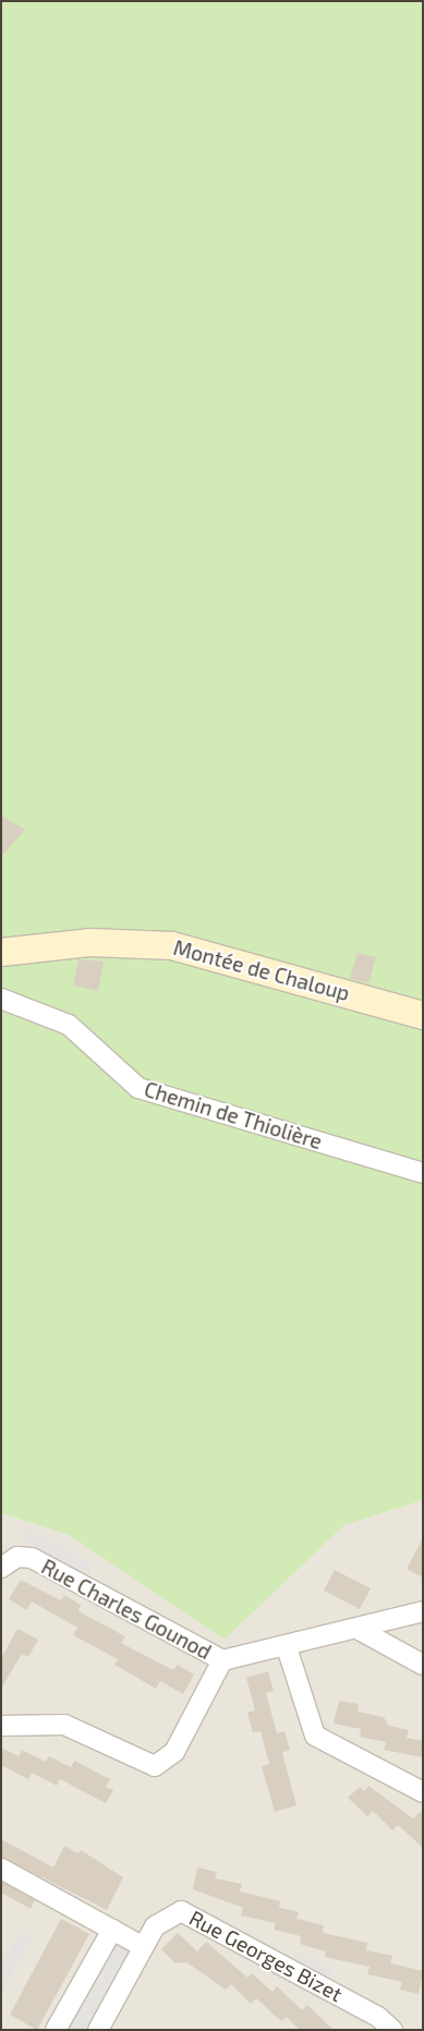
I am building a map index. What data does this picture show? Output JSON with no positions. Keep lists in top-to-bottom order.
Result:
{
  "streets": {
    "main road": ["Montée de Chaloup"],
    "street": ["Chemin de Thiolière", "Rue Charles Gounod", "Rue Georges Bizet"]
  }
}
